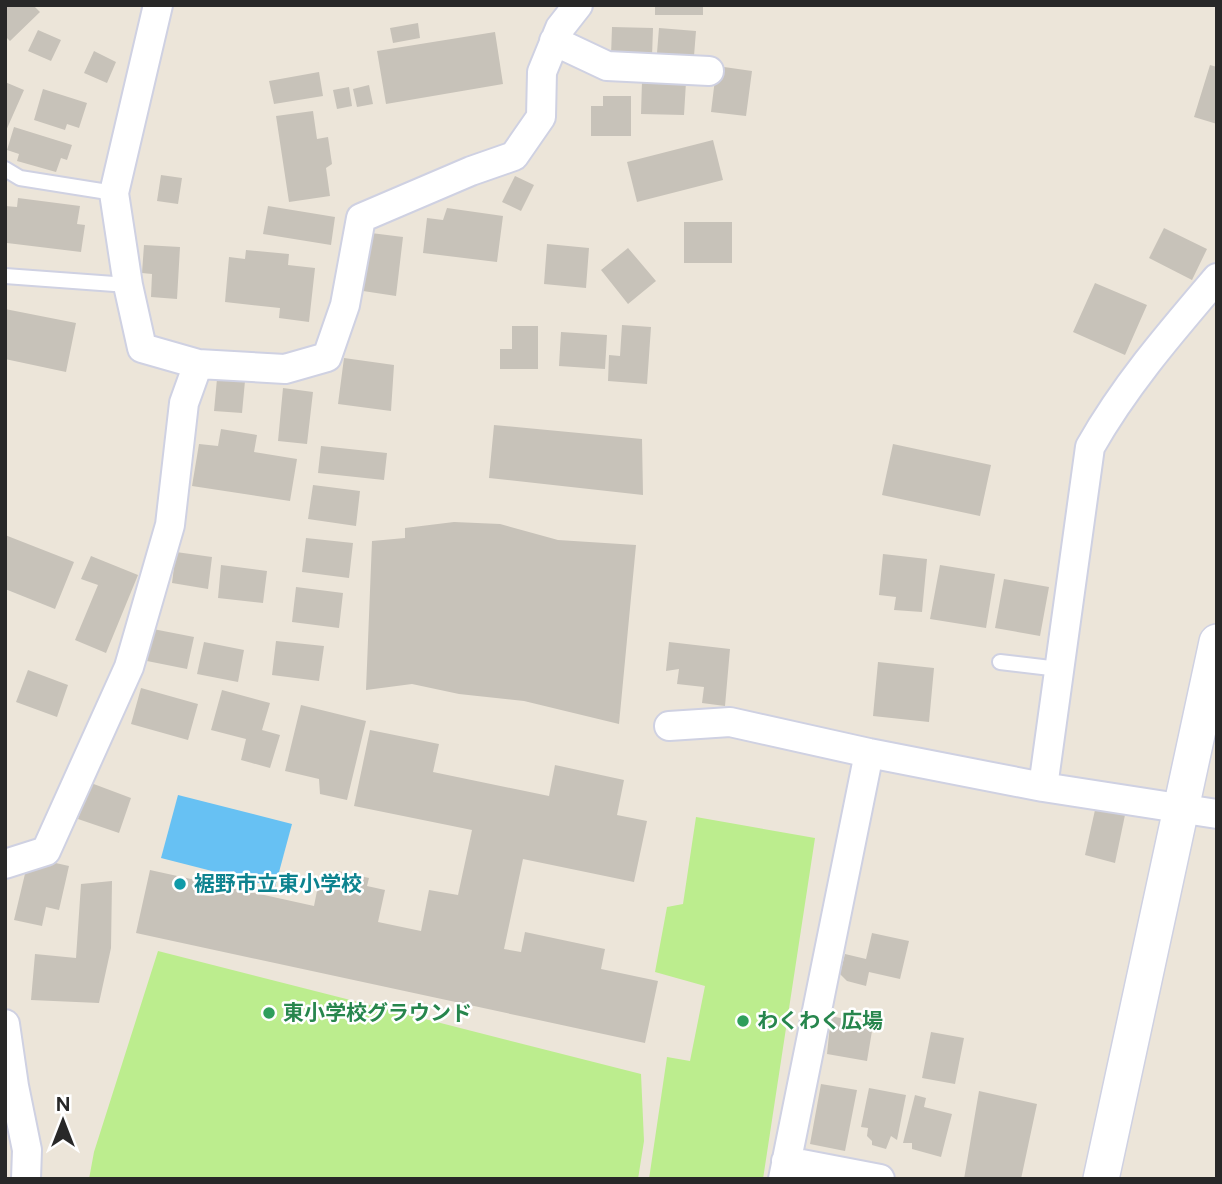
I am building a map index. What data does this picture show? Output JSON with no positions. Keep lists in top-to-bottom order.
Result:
{
  "places": ["裾野市立東小学校", "東小学校グラウンド", "わくわく広場"],
  "north": "top"
}
